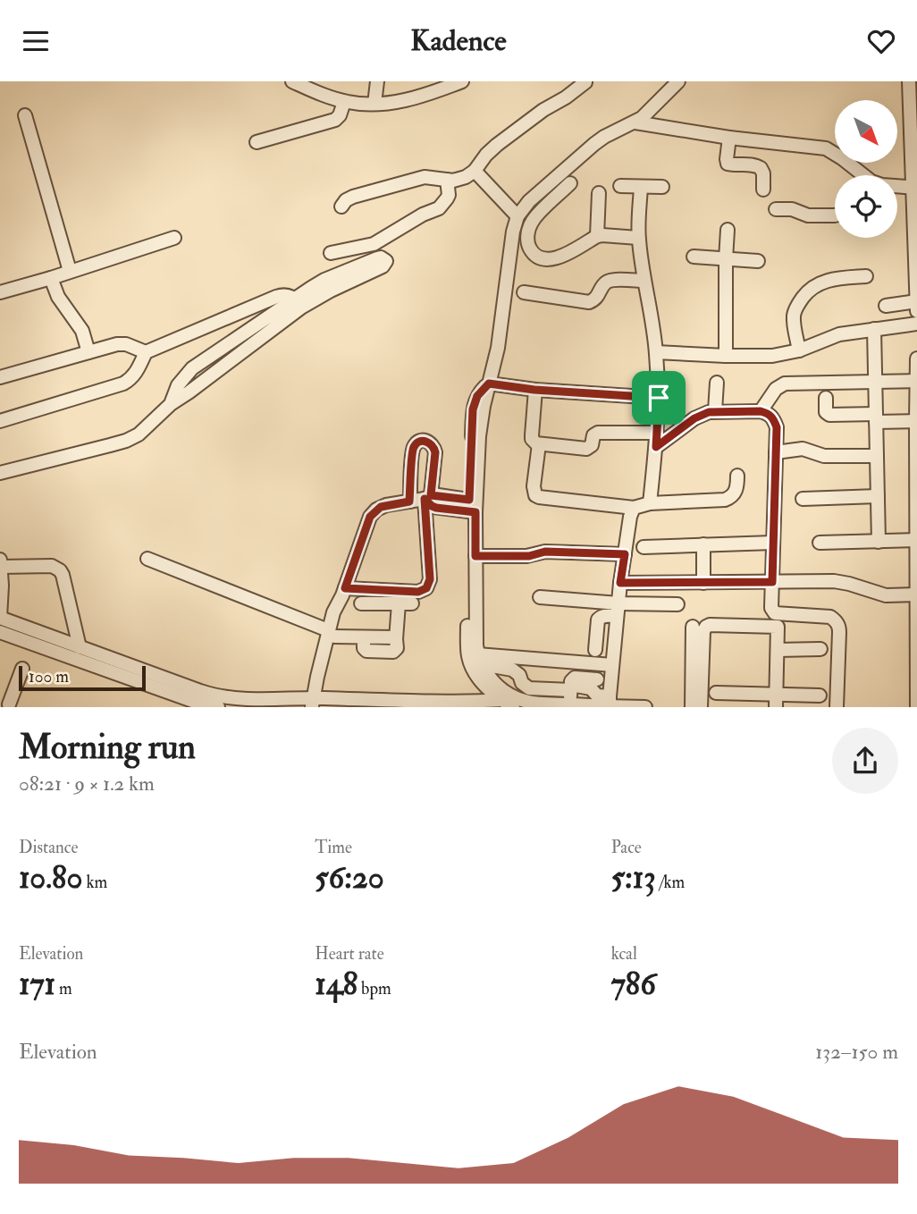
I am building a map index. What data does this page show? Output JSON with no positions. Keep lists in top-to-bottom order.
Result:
{
  "scale_bar": "100 m",
  "north": "bottom right",
  "page": {
    "header": "Kadence",
    "scale": "100 m",
    "heading": ["Morning run", "08:21 · 9 × 1.2 km"],
    "stats": [
      ["Distance", "10.80 km"],
      ["Time", "56:20"],
      ["Pace", "5:13 /km"],
      ["Elevation", "171 m"],
      ["Heart rate", "148 bpm"],
      ["kcal", "786"]
    ],
    "chart": ["Elevation", "132–150 m"]
  }
}
